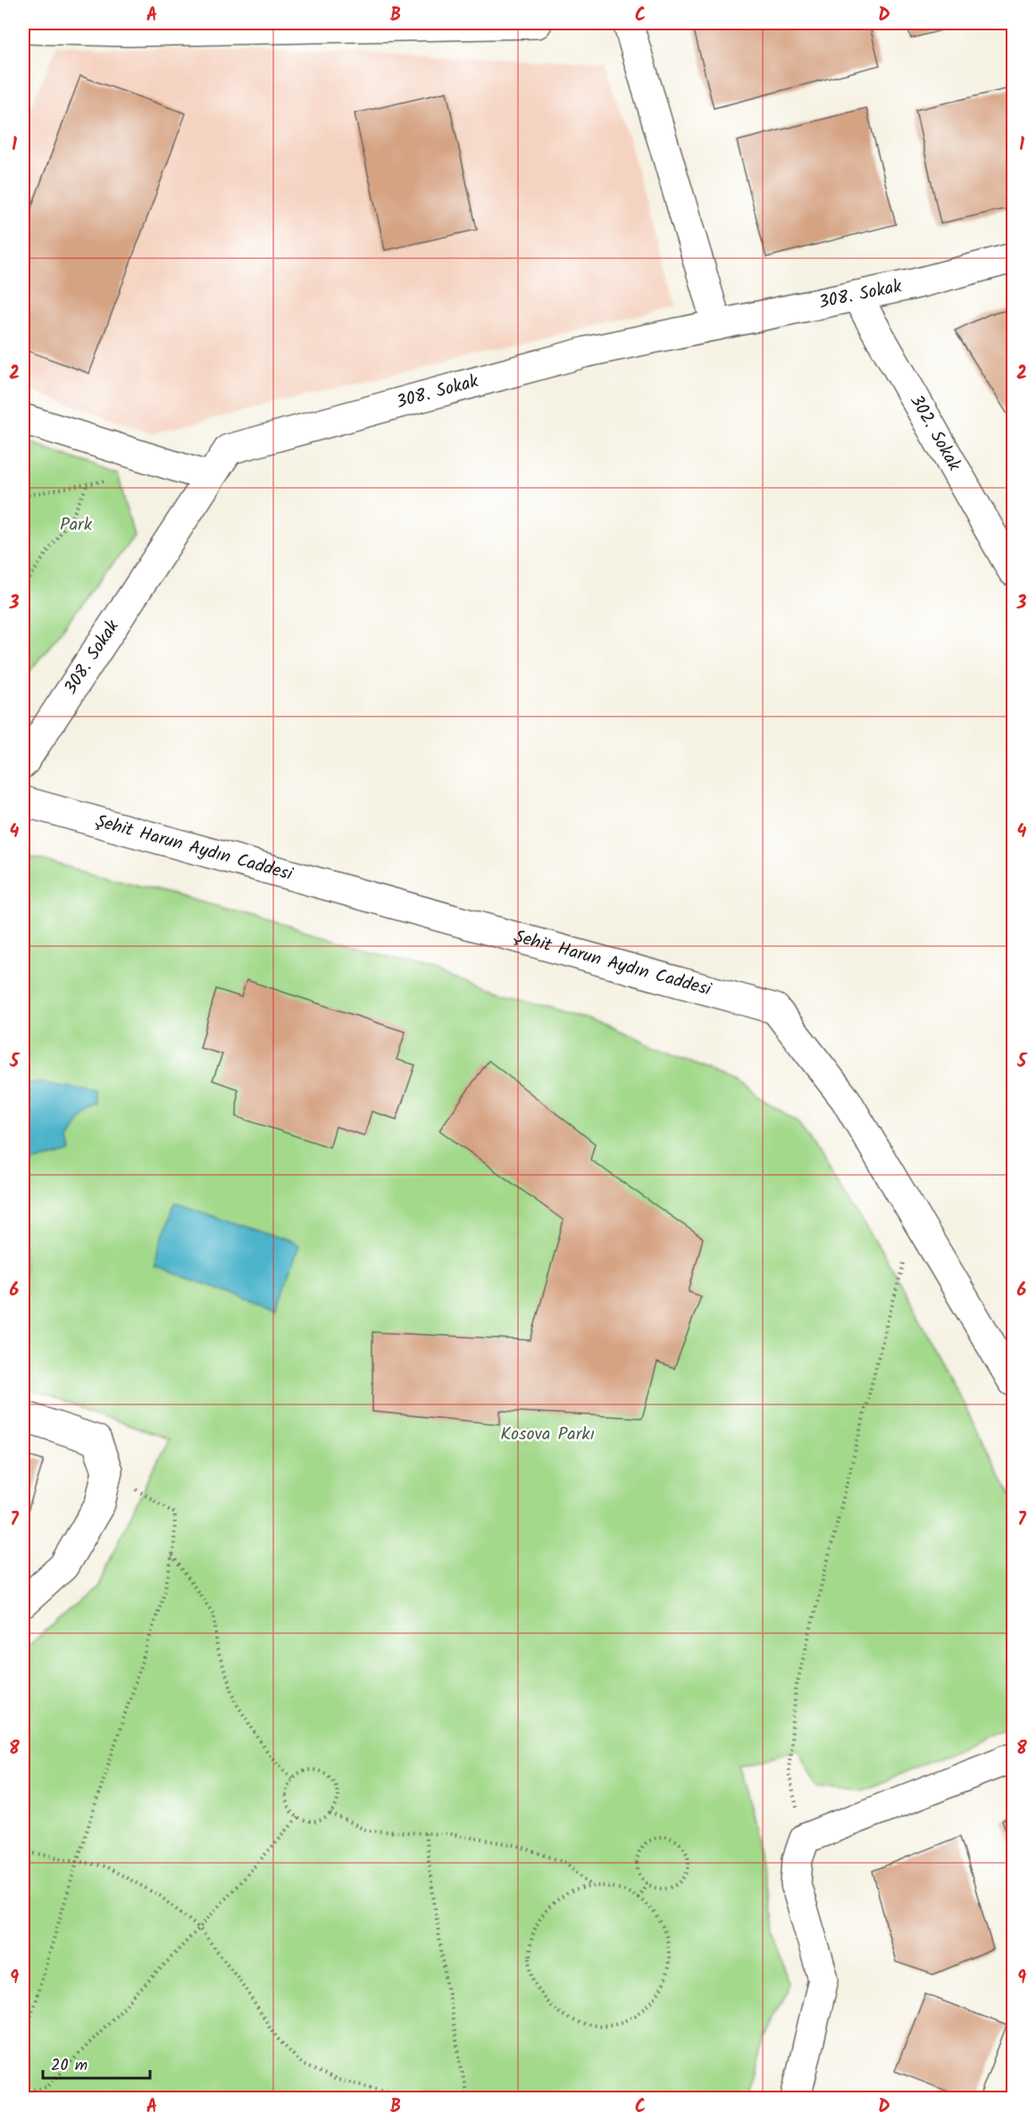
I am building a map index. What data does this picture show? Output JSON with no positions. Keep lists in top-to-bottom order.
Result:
{
  "streets": {
    "street": ["308. Sokak", "302. Sokak", "Şehit Harun Aydın Caddesi"]
  },
  "crossings": [
    ["308. Sokak", "302. Sokak"]
  ],
  "parks": ["Park", "Kosova Parkı"],
  "scale_bar": "20 m",
  "grid": {
    "columns": [
      "A",
      "B",
      "C",
      "D"
    ],
    "rows": [
      "1",
      "2",
      "3",
      "4",
      "5",
      "6",
      "7",
      "8",
      "9"
    ]
  }
}
